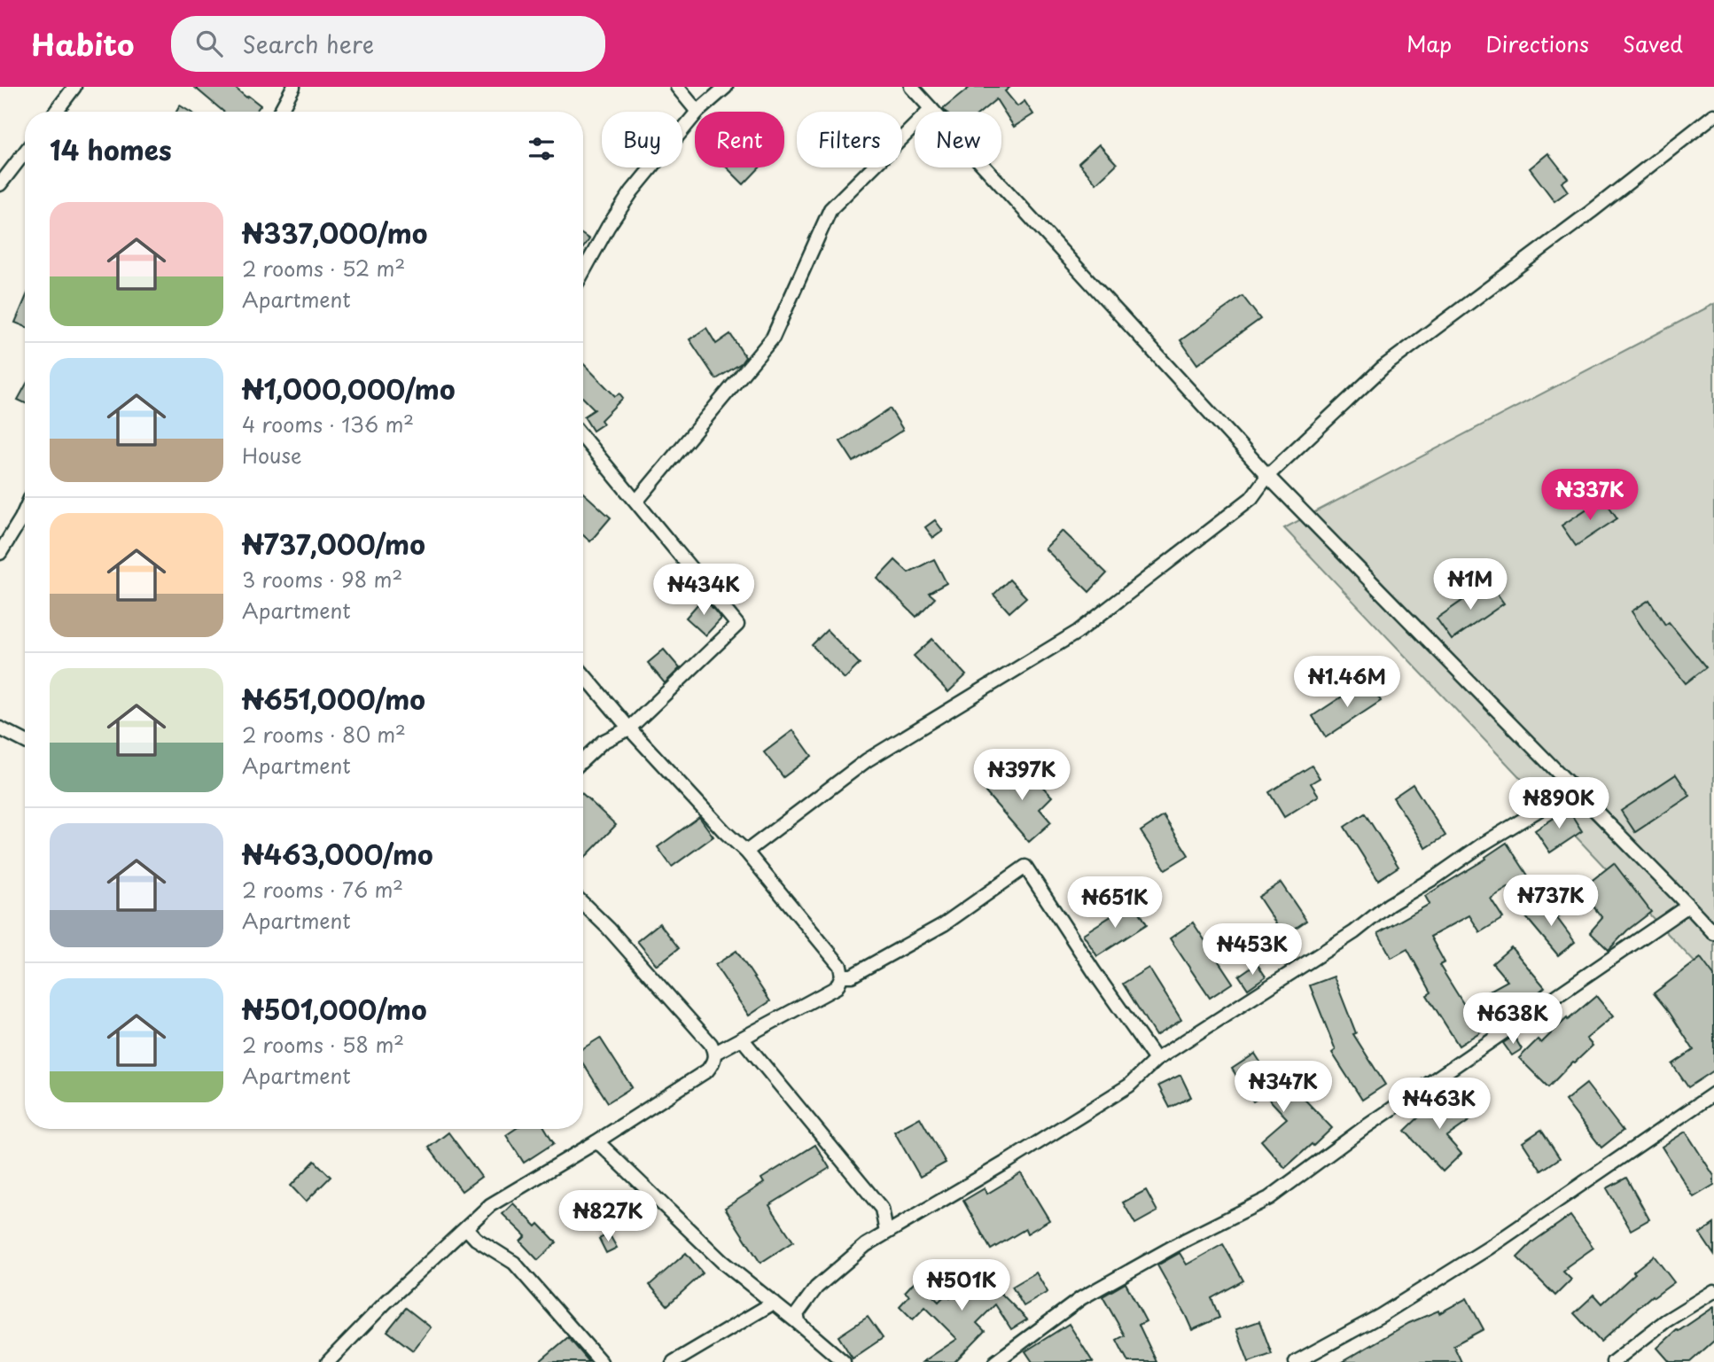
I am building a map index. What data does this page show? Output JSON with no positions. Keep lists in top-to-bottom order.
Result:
{
  "page": {
    "header": "Habito",
    "search": "Search here",
    "nav": ["Map", "Directions", "Saved"],
    "chip": [
      "Buy",
      "Rent",
      "Filters",
      "New"
    ],
    "heading": "14 homes",
    "list": [
      {
        "name": "₦337,000/mo",
        "note": "2 rooms · 52 m² · Apartment"
      },
      {
        "name": "₦1,000,000/mo",
        "note": "4 rooms · 136 m² · House"
      },
      {
        "name": "₦737,000/mo",
        "note": "3 rooms · 98 m² · Apartment"
      },
      {
        "name": "₦651,000/mo",
        "note": "2 rooms · 80 m² · Apartment"
      },
      {
        "name": "₦463,000/mo",
        "note": "2 rooms · 76 m² · Apartment"
      },
      {
        "name": "₦501,000/mo",
        "note": "2 rooms · 58 m² · Apartment"
      }
    ],
    "price": [
      "₦337K",
      "₦1M",
      "₦434K",
      "₦1.46M",
      "₦397K",
      "₦890K",
      "₦737K",
      "₦651K",
      "₦453K",
      "₦638K",
      "₦347K",
      "₦463K",
      "₦827K",
      "₦501K"
    ]
  }
}
